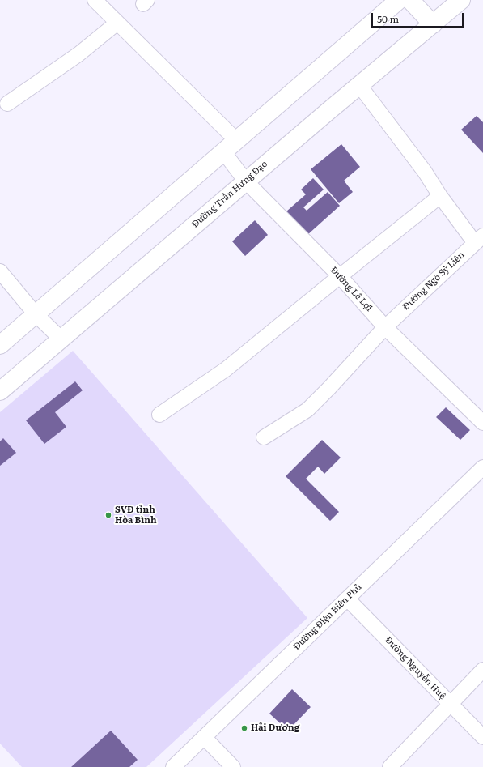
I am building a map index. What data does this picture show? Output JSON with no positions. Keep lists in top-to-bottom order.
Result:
{
  "streets": {
    "main road": ["Đường Trần Hưng Đạo"],
    "street": [
      "Đường Ngô Sỹ Liên",
      "Đường Lê Lợi",
      "Đường Điện Biên Phủ",
      "Đường Nguyễn Huệ"
    ]
  },
  "crossings": [
    ["Đường Trần Hưng Đạo", "Đường Lê Lợi"],
    ["Đường Ngô Sỹ Liên", "Đường Lê Lợi"],
    ["Đường Điện Biên Phủ", "Đường Nguyễn Huệ"]
  ],
  "places": ["SVĐ tỉnh Hòa Bình", "Hải Dương"],
  "scale_bar": "50 m"
}
